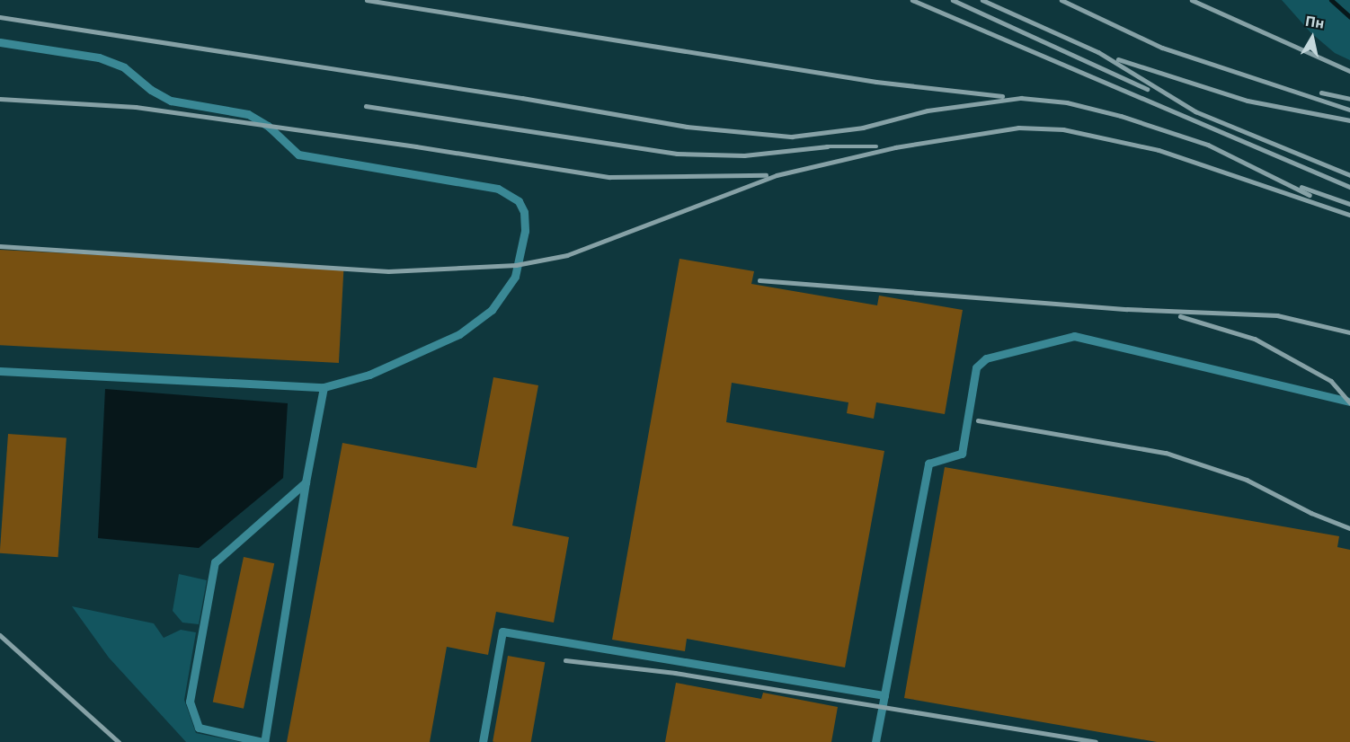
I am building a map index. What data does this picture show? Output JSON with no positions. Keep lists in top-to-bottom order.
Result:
{
  "north": "top"
}
